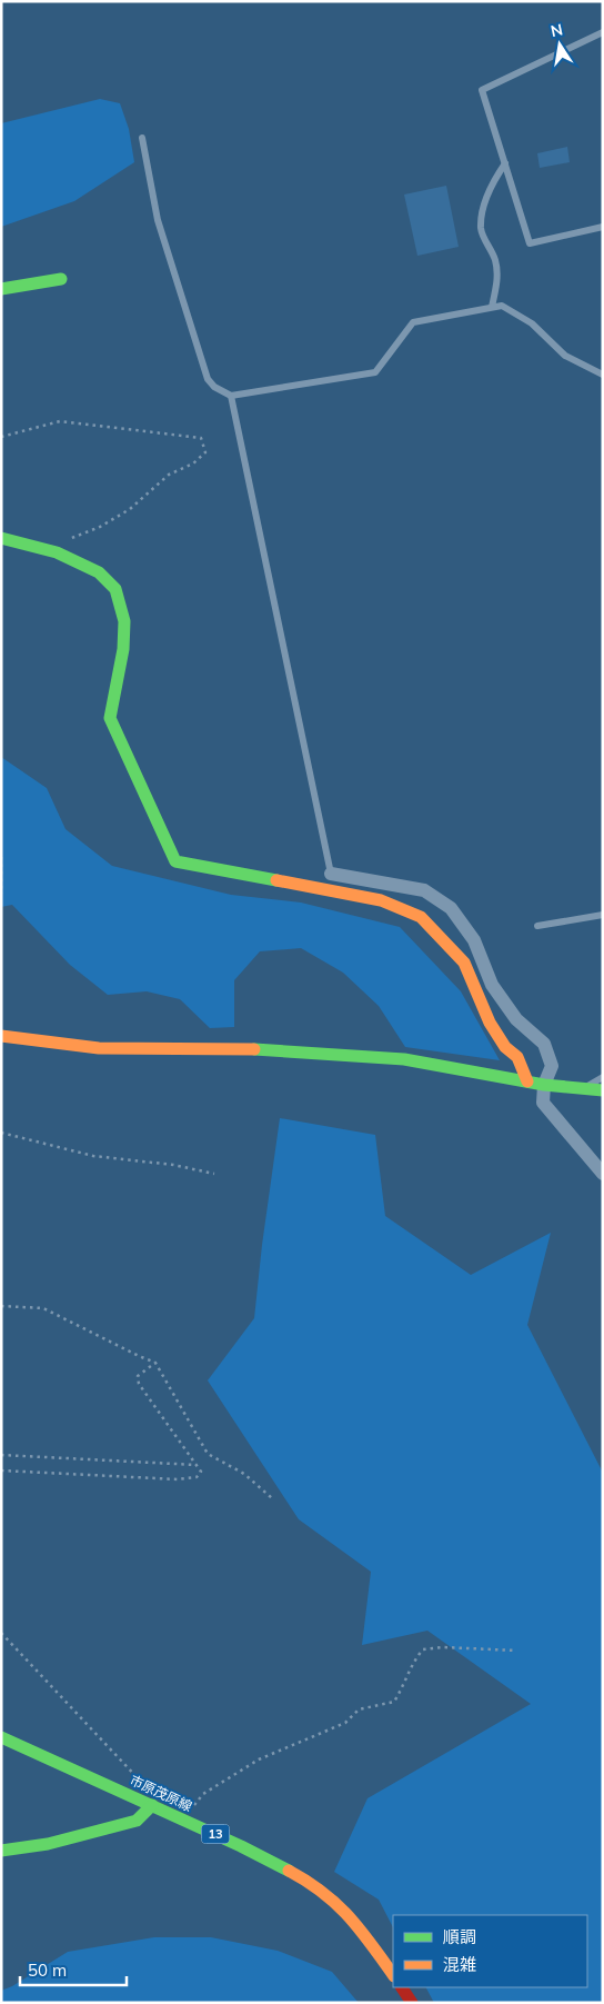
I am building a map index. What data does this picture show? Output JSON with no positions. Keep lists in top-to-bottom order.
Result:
{
  "streets": {
    "street": ["市原茂原線", "13"]
  },
  "legend": ["順調", "混雑"],
  "scale_bar": "50 m",
  "north": "top"
}
